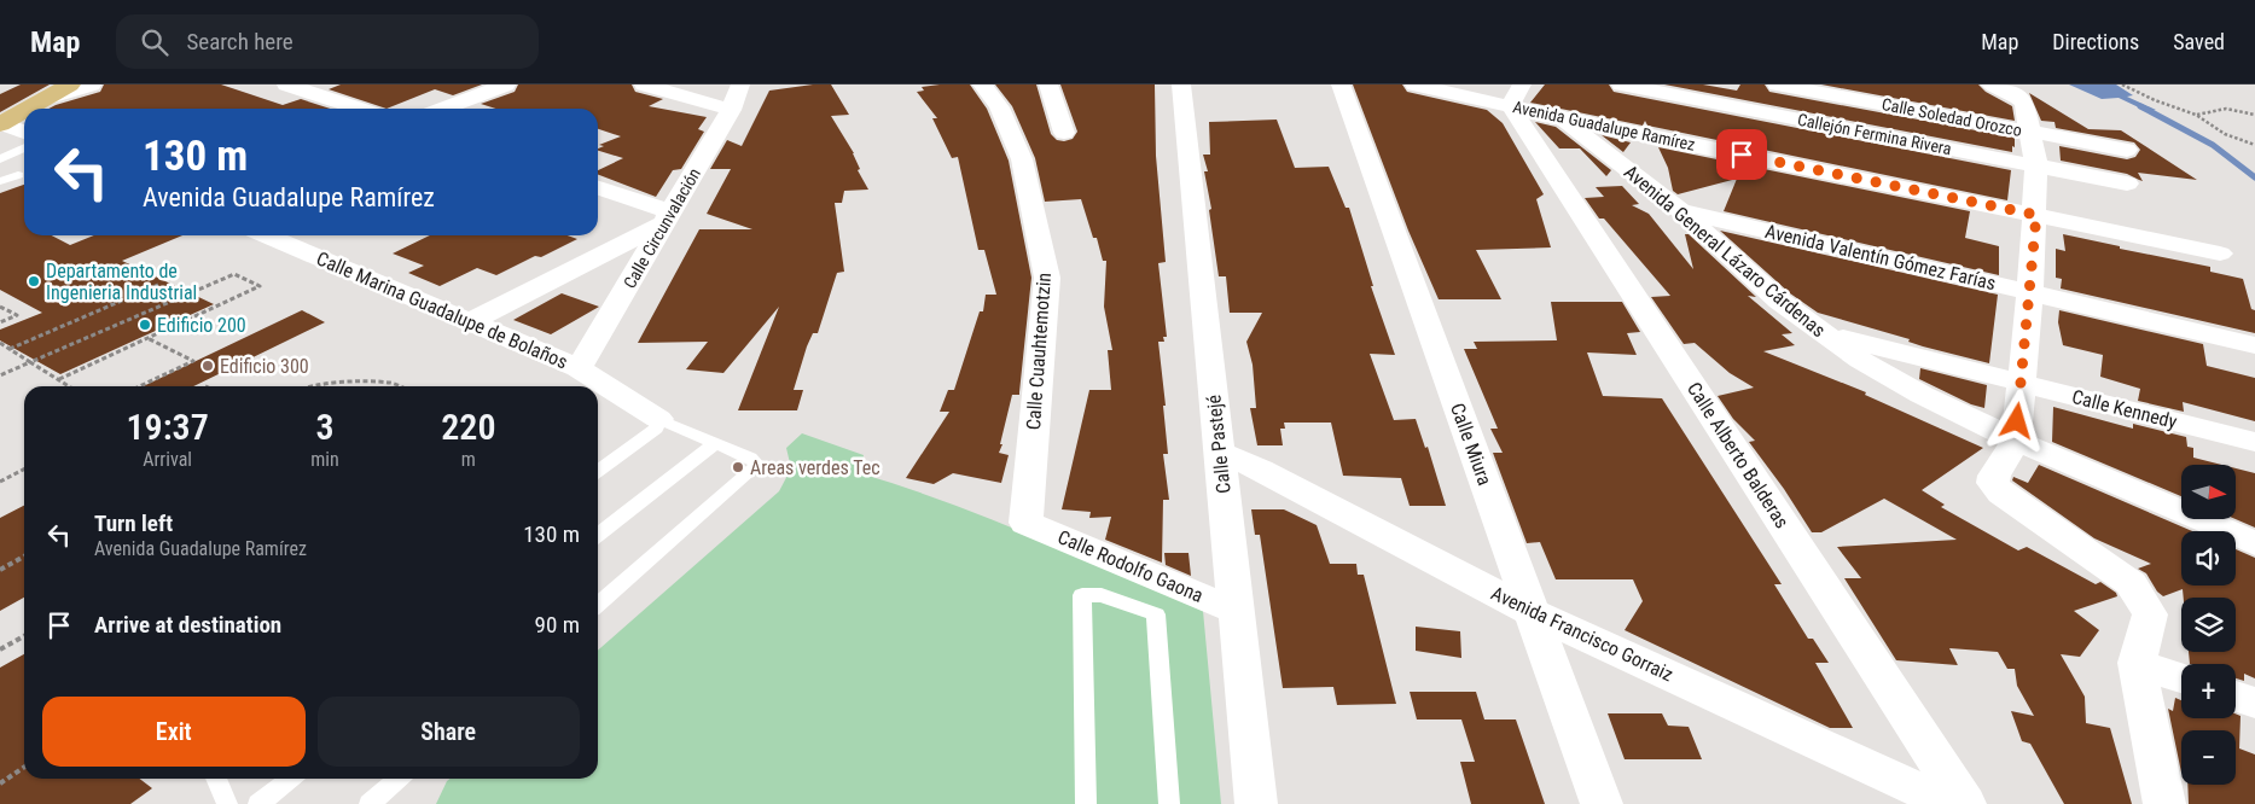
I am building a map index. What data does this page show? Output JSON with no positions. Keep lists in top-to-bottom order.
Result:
{
  "streets": {
    "street": [
      "Calle Soledad Orozco",
      "Avenida Guadalupe Ramírez",
      "Callejón Fermina Rivera",
      "Calle Circunvalación",
      "Avenida General Lázaro Cárdenas",
      "Avenida Valentín Gómez Farías",
      "Calle Marina Guadalupe de Bolaños",
      "Calle Cuauhtemotzin",
      "Calle Kennedy",
      "Calle Pastejé",
      "Calle Miura",
      "Calle Alberto Balderas",
      "Calle Rodolfo Gaona",
      "Avenida Francisco Gorraiz"
    ]
  },
  "crossings": [
    ["Avenida Guadalupe Ramírez", "Avenida General Lázaro Cárdenas"],
    ["Avenida Guadalupe Ramírez", "Calle Alberto Balderas"],
    ["Calle Circunvalación", "Calle Marina Guadalupe de Bolaños"],
    ["Avenida General Lázaro Cárdenas", "Avenida Valentín Gómez Farías"],
    ["Avenida General Lázaro Cárdenas", "Calle Kennedy"],
    ["Calle Cuauhtemotzin", "Calle Rodolfo Gaona"],
    ["Calle Pastejé", "Calle Rodolfo Gaona"],
    ["Calle Pastejé", "Avenida Francisco Gorraiz"],
    ["Calle Miura", "Avenida Francisco Gorraiz"]
  ],
  "places": [
    "Departamento de Ingenieria Industrial",
    "Edificio 200",
    "Edificio 300",
    "Areas verdes Tec"
  ],
  "north": "right",
  "page": {
    "header": "Map",
    "search": "Search here",
    "nav": ["Map", "Directions", "Saved"],
    "turn": ["130 m", "Avenida Guadalupe Ramírez"],
    "eta": [
      "19:37",
      "Arrival",
      "3",
      "min",
      "220",
      "m"
    ],
    "map_buttons": ["+", "−"],
    "list": [
      {
        "name": "Turn left",
        "note": "Avenida Guadalupe Ramírez",
        "value": "130 m"
      },
      {
        "name": "Arrive at destination",
        "value": "90 m"
      }
    ],
    "buttons": ["Exit", "Share"]
  }
}
